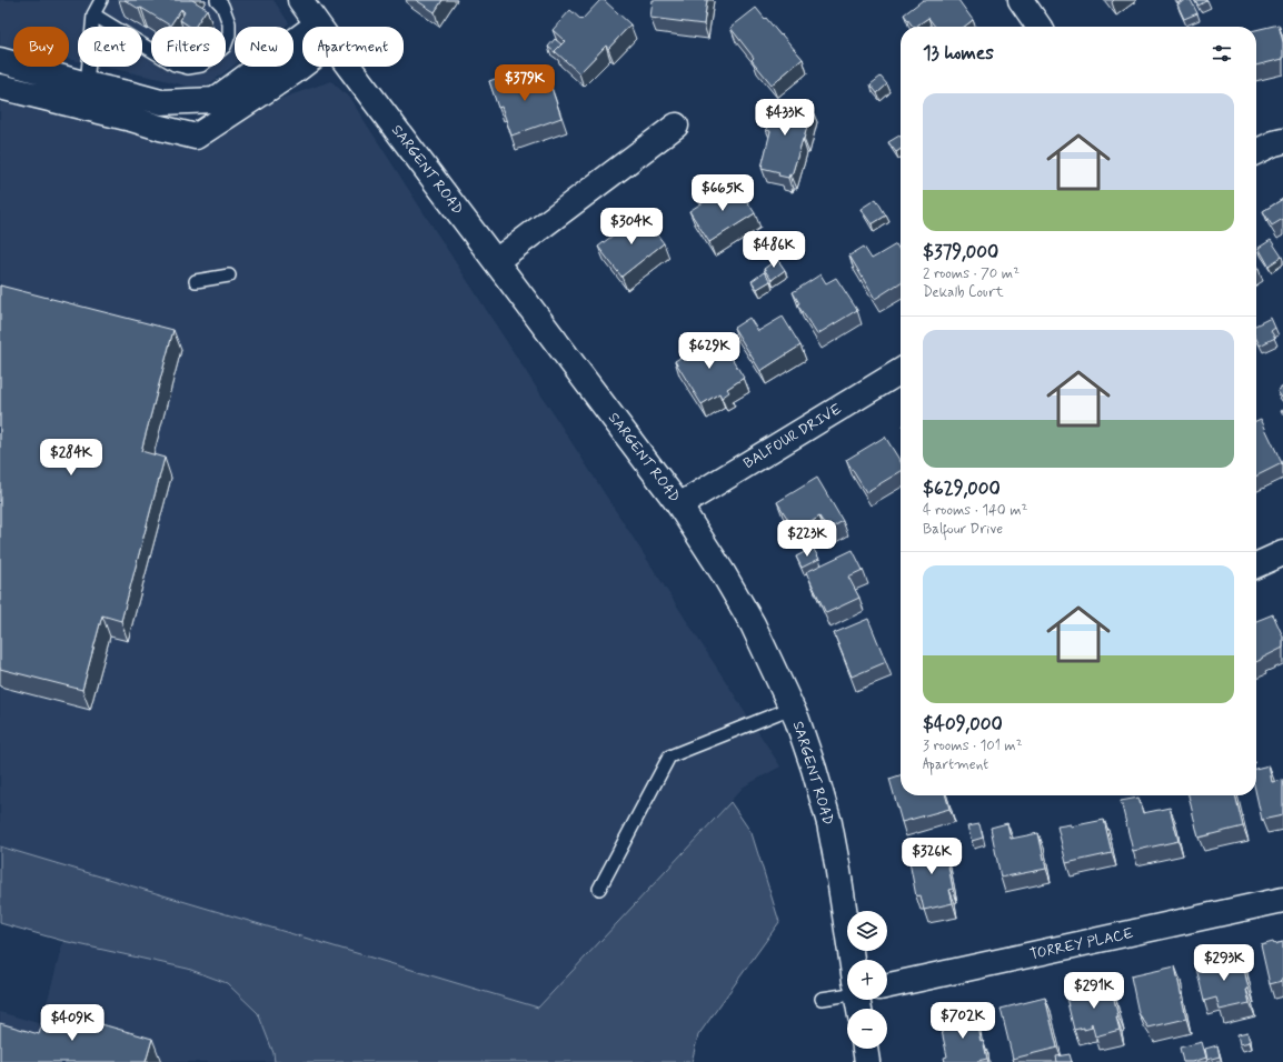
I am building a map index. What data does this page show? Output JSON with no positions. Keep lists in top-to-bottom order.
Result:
{
  "streets": {
    "street": ["SARGENT ROAD", "BALFOUR DRIVE", "TORREY PLACE"]
  },
  "crossings": [
    ["SARGENT ROAD", "BALFOUR DRIVE"]
  ],
  "page": {
    "chip": [
      "Buy",
      "Rent",
      "Filters",
      "New",
      "Apartment"
    ],
    "heading": "13 homes",
    "price": [
      "$379K",
      "$433K",
      "$665K",
      "$304K",
      "$486K",
      "$629K",
      "$284K",
      "$223K",
      "$326K",
      "$293K",
      "$291K",
      "$702K",
      "$409K"
    ],
    "list": [
      {
        "name": "$379,000",
        "note": "2 rooms · 70 m² · Dekalb Court"
      },
      {
        "name": "$629,000",
        "note": "4 rooms · 140 m² · Balfour Drive"
      },
      {
        "name": "$409,000",
        "note": "3 rooms · 101 m² · Apartment"
      }
    ],
    "map_buttons": ["+", "−"]
  }
}
